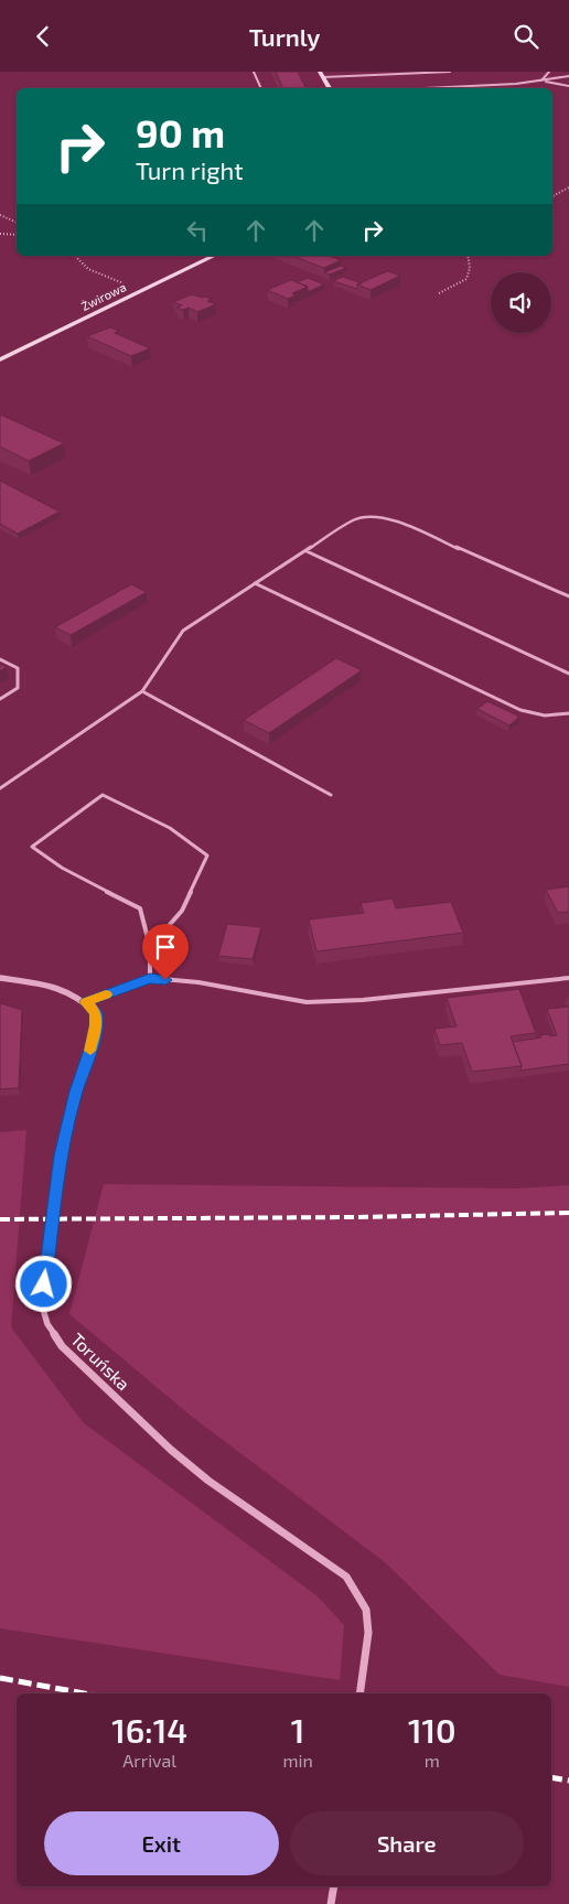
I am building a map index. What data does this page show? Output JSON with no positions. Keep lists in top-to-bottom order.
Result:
{
  "streets": {
    "street": ["Żwirowa", "Toruńska"]
  },
  "page": {
    "header": "Turnly",
    "turn": ["90 m", "Turn right"],
    "eta": [
      "16:14",
      "Arrival",
      "1",
      "min",
      "110",
      "m"
    ],
    "buttons": ["Exit", "Share"]
  }
}
